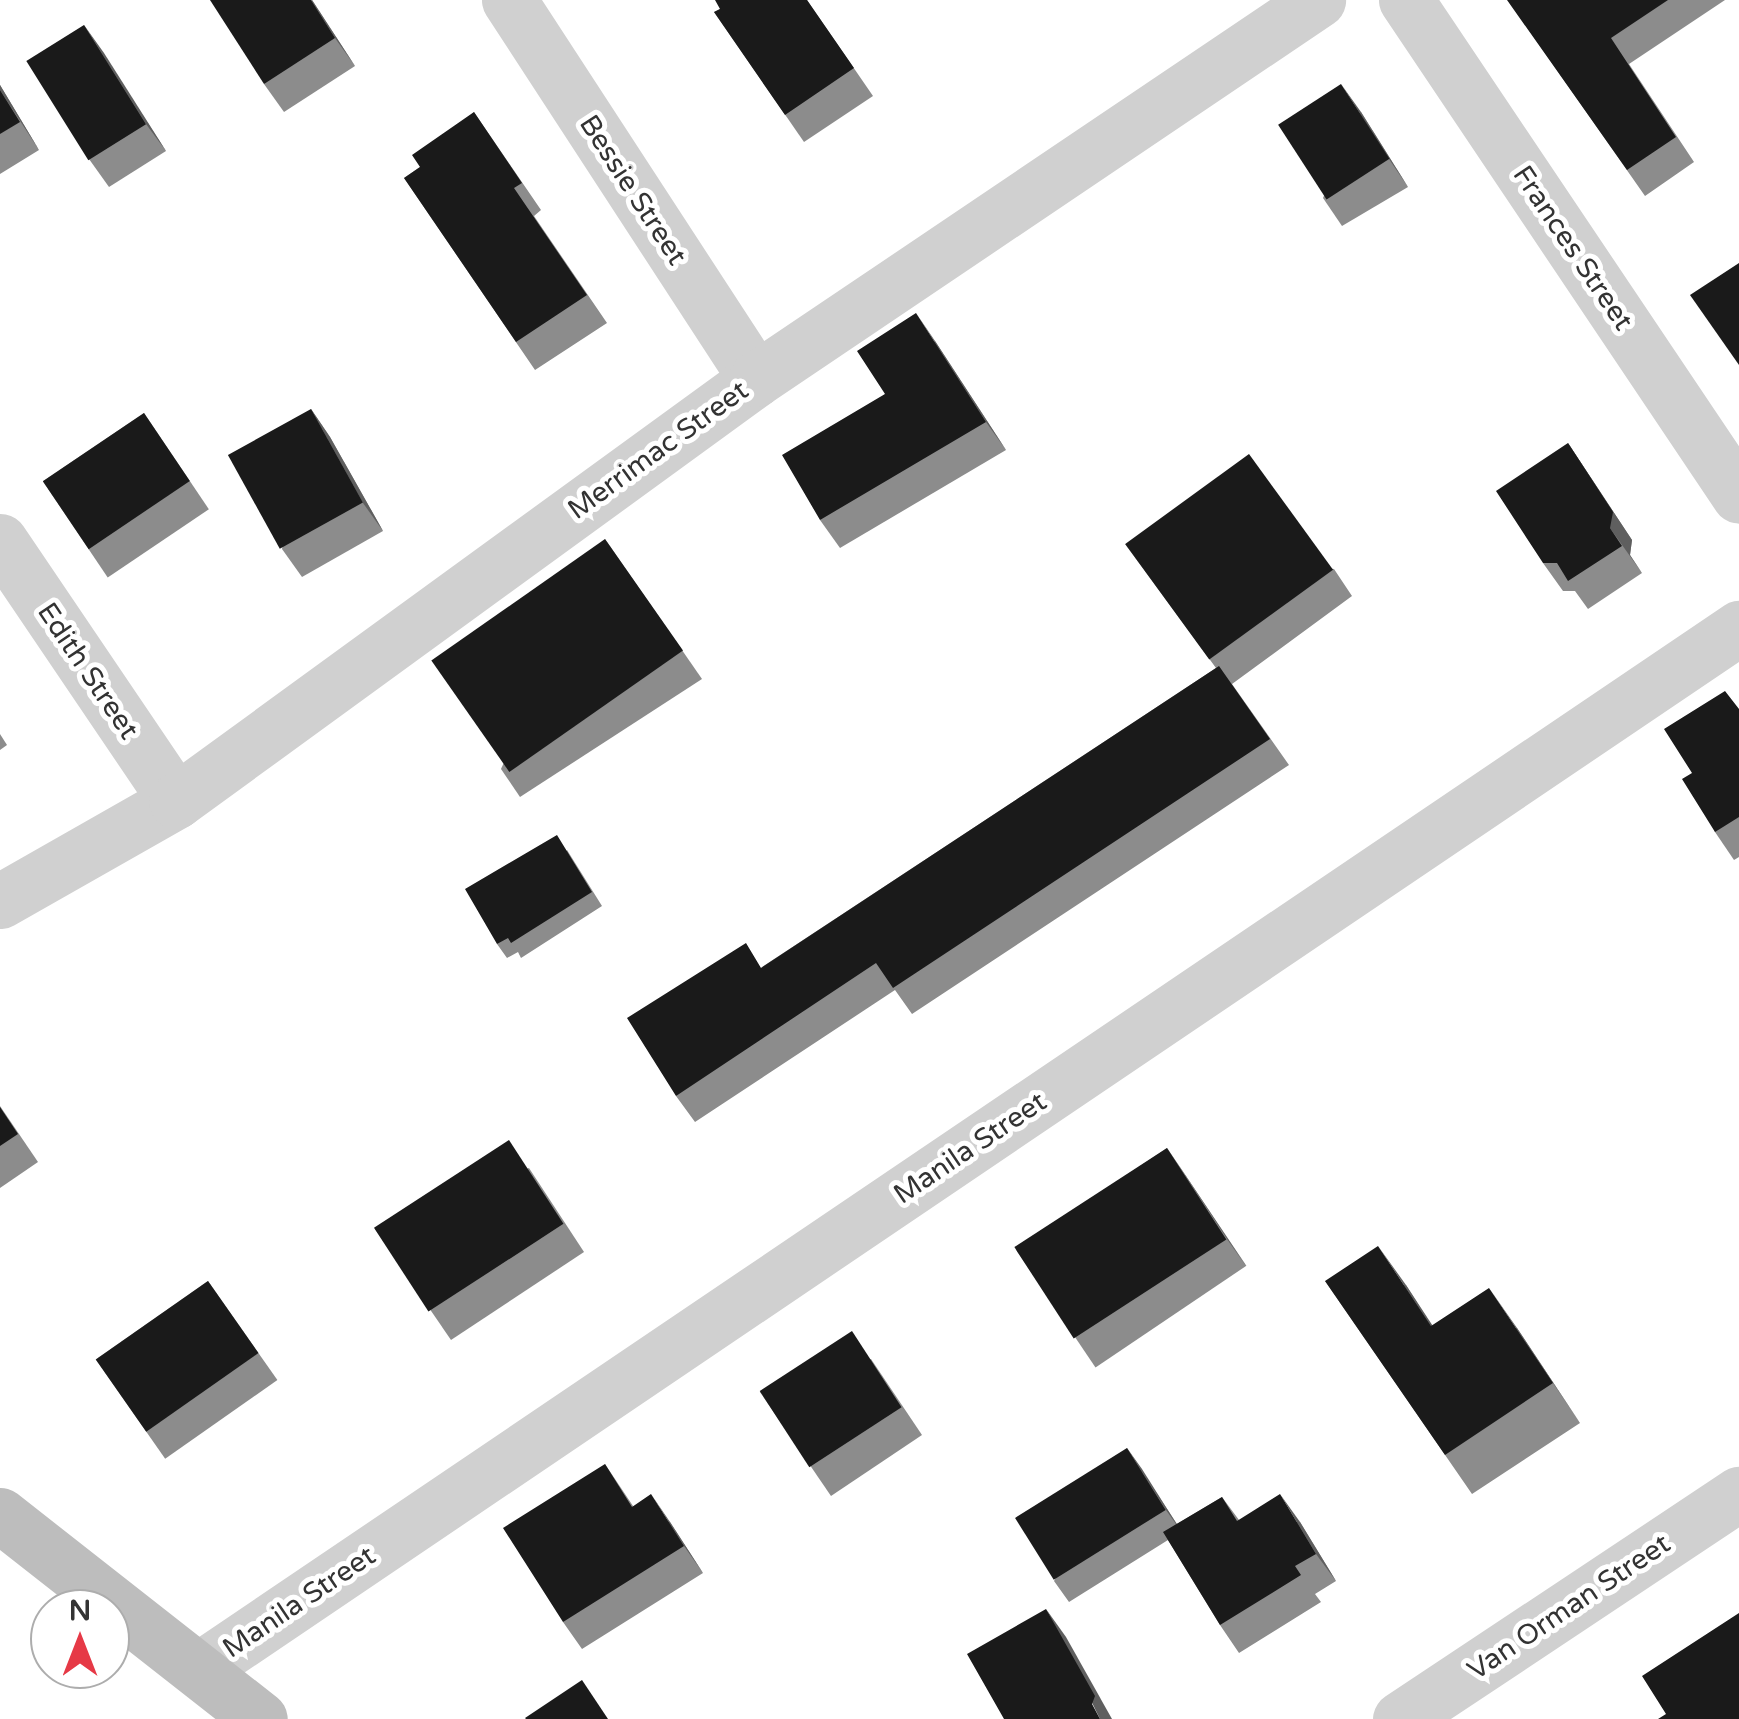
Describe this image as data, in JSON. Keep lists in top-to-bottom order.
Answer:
{
  "streets": {
    "street": [
      "Bessie Street",
      "Frances Street",
      "Merrimac Street",
      "Edith Street",
      "Manila Street",
      "Van Orman Street"
    ]
  },
  "crossings": [
    ["Bessie Street", "Merrimac Street"],
    ["Merrimac Street", "Edith Street"]
  ],
  "north": "top"
}
